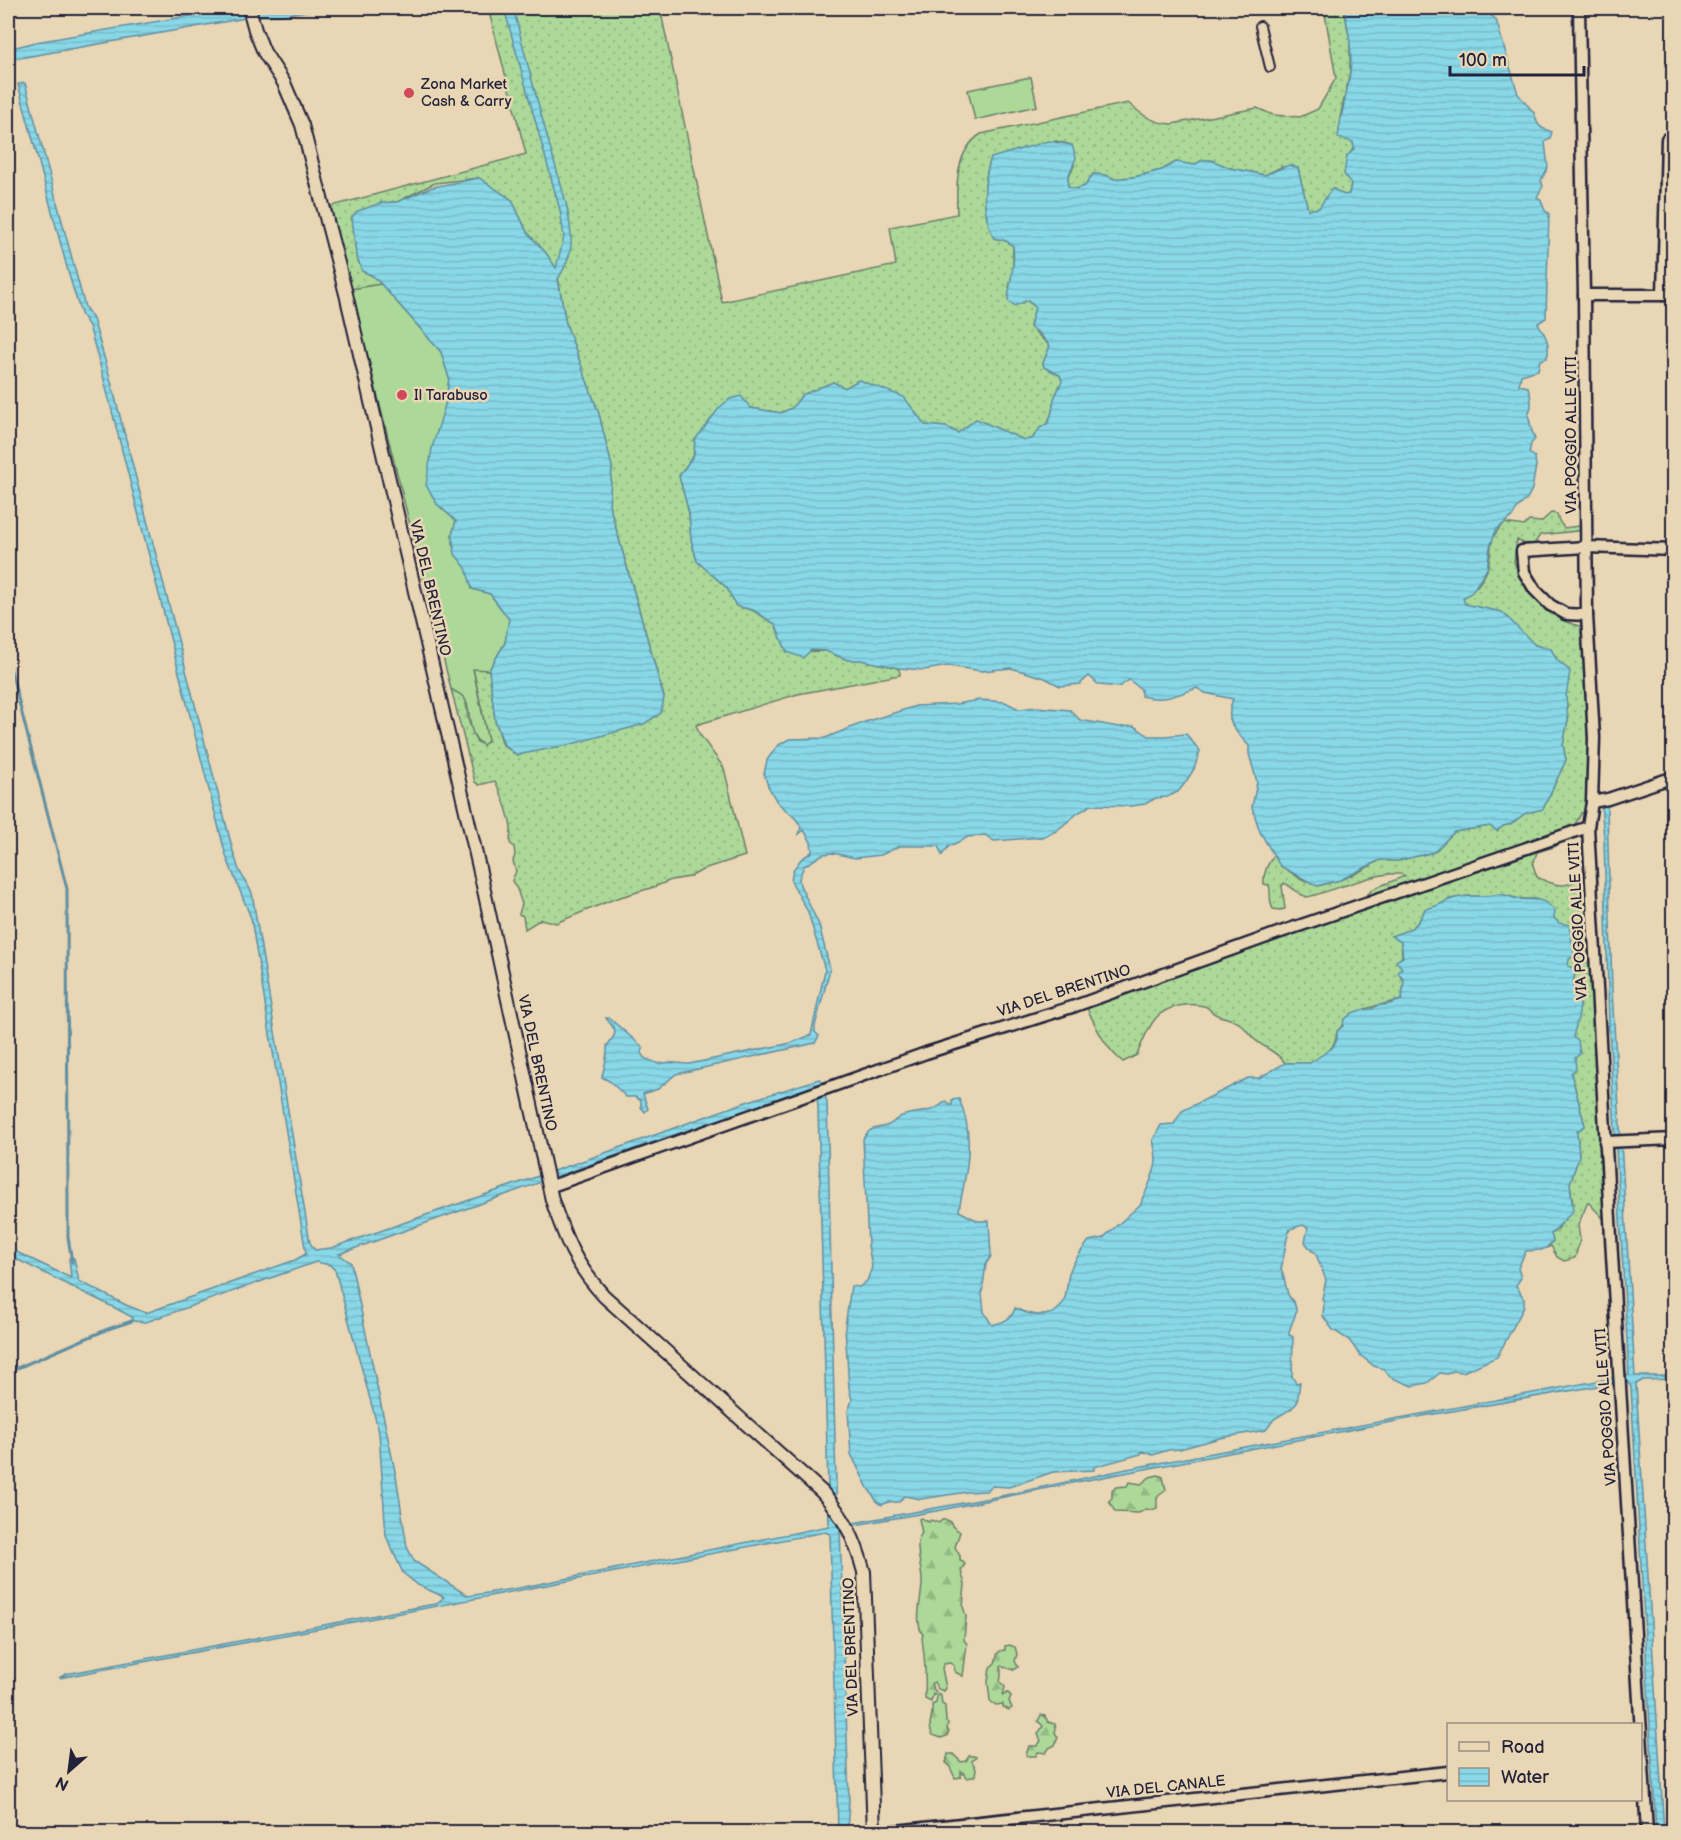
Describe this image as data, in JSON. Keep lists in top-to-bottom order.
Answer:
{
  "streets": {
    "street": ["VIA POGGIO ALLE VITI", "VIA DEL BRENTINO", "VIA DEL CANALE"]
  },
  "crossings": [
    ["VIA POGGIO ALLE VITI", "VIA DEL BRENTINO"]
  ],
  "places": ["Zona Market Cash & Carry", "Il Tarabuso"],
  "legend": ["Road", "Water"],
  "scale_bar": "100 m",
  "north": "bottom left"
}
